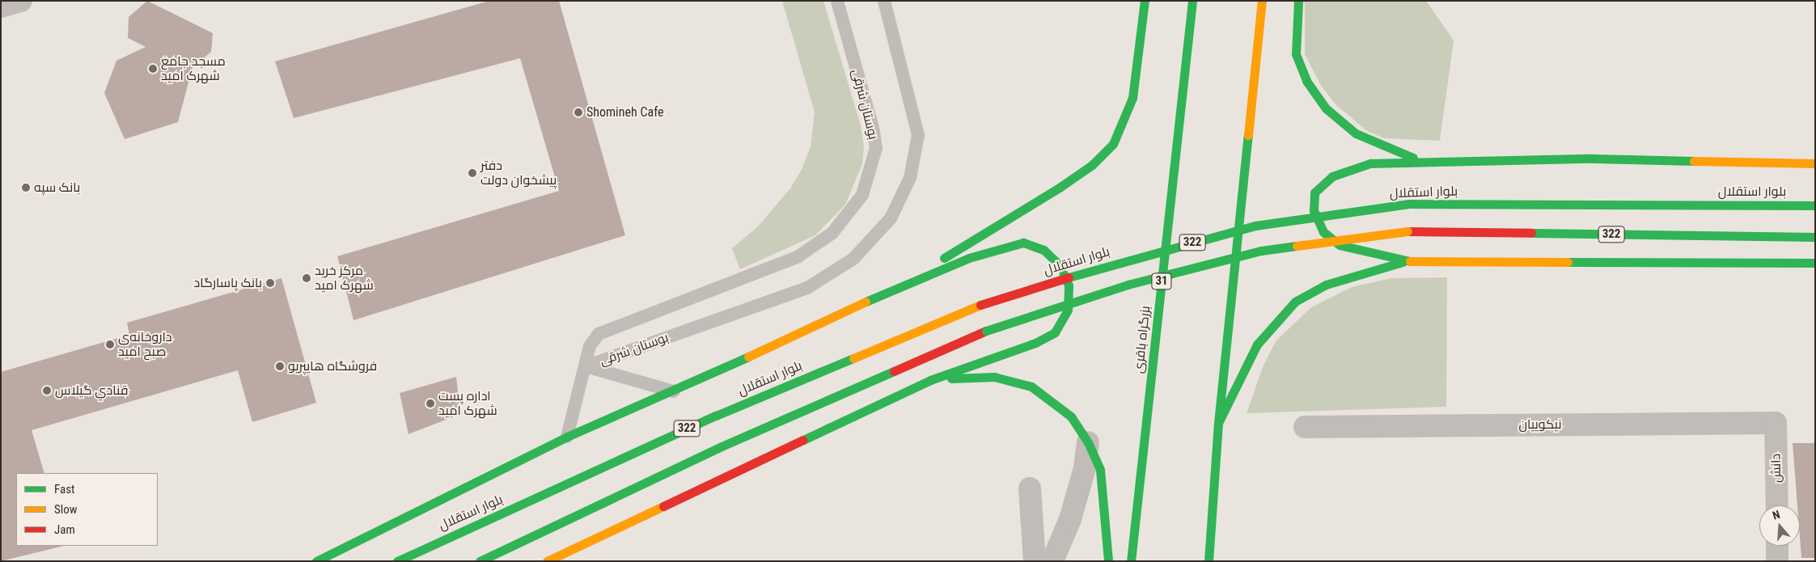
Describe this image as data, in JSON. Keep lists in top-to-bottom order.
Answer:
{
  "streets": {
    "main road": [
      "بلوار استقلال",
      "322",
      "31",
      "بزرگراه باقری"
    ],
    "street": ["نیکوییان", "دانش"],
    "lane": ["بوستان شرقی"]
  },
  "crossings": [
    ["نیکوییان", "دانش"]
  ],
  "places": [
    "مسجد جامع شهرک امید",
    "Shomineh Cafe",
    "دفتر پیشخوان دولت",
    "بانک سپه",
    "مرکز خرید شهرک امید",
    "بانک پاسارگاد",
    "داروخانه‌ی صبح امید",
    "فروشگاه هایپریو",
    "قنادي گيلاس",
    "اداره پست شهرک امید"
  ],
  "legend": ["Fast", "Slow", "Jam"],
  "north": "top"
}
